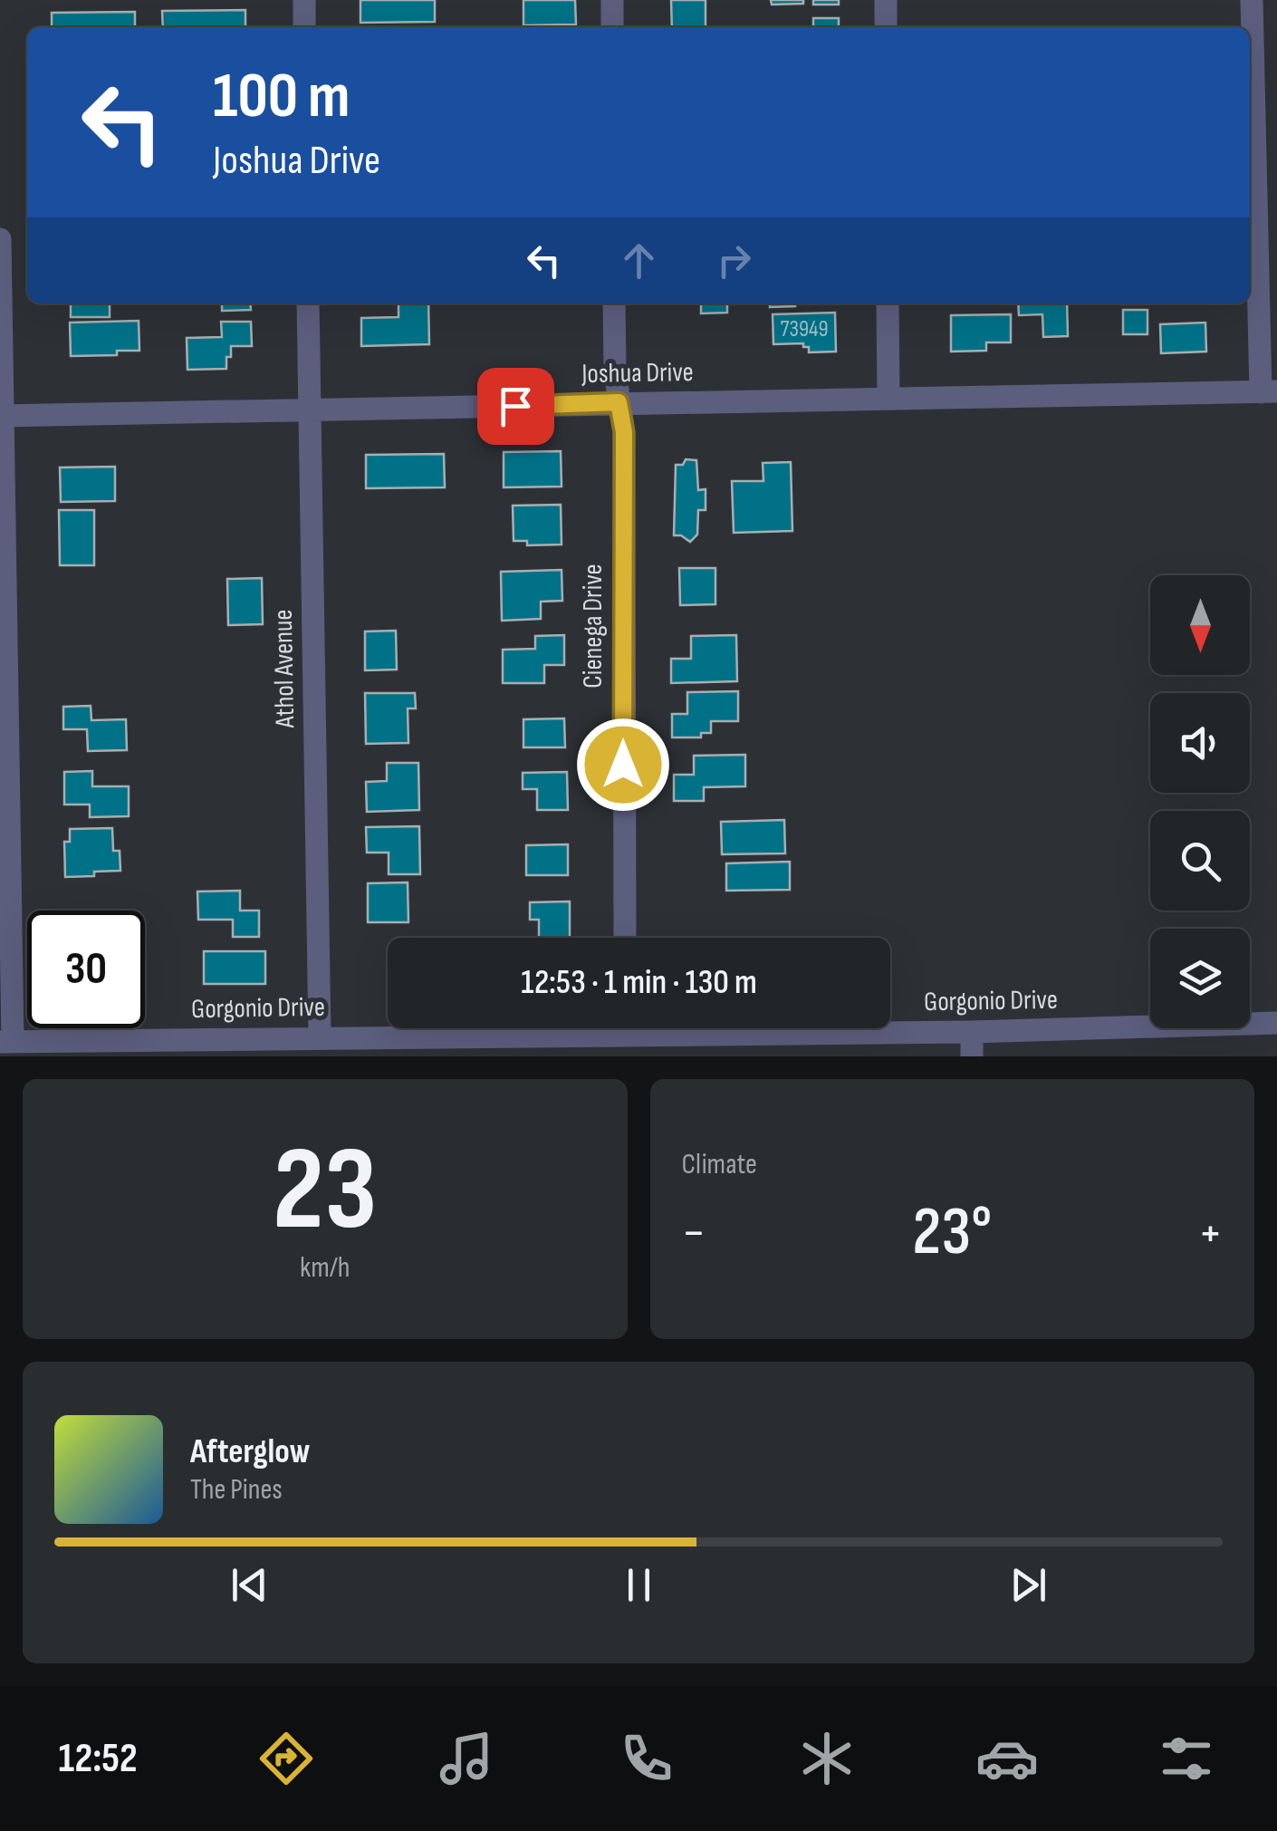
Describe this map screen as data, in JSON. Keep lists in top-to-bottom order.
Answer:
{
  "streets": {
    "street": [
      "Joshua Drive",
      "Cienega Drive",
      "Athol Avenue",
      "Gorgonio Drive"
    ]
  },
  "crossings": [
    ["Joshua Drive", "Cienega Drive"],
    ["Joshua Drive", "Athol Avenue"],
    ["Athol Avenue", "Gorgonio Drive"]
  ],
  "house_numbers": ["73949"],
  "north": "bottom",
  "page": {
    "turn": ["100 m", "Joshua Drive"],
    "limit": "30",
    "trip": "12:53 · 1 min · 130 m",
    "tile": [
      ["23", "km/h"],
      "Climate"
    ],
    "heat": ["−", "23°", "+"],
    "song": ["Afterglow", "The Pines"],
    "tabs": "12:52"
  }
}
